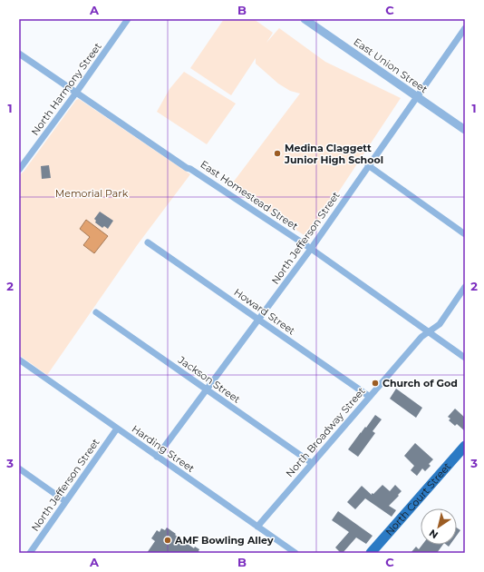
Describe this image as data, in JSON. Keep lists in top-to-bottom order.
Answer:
{
  "streets": {
    "main road": ["North Court Street"],
    "street": [
      "East Union Street",
      "North Harmony Street",
      "East Homestead Street",
      "North Jefferson Street",
      "Howard Street",
      "Jackson Street",
      "North Broadway Street",
      "Harding Street"
    ]
  },
  "crossings": [
    ["East Union Street", "North Jefferson Street"],
    ["North Harmony Street", "East Homestead Street"],
    ["East Homestead Street", "North Jefferson Street"],
    ["East Homestead Street", "North Broadway Street"],
    ["North Jefferson Street", "Howard Street"],
    ["North Jefferson Street", "Jackson Street"],
    ["North Jefferson Street", "Harding Street"],
    ["Howard Street", "North Broadway Street"],
    ["Jackson Street", "North Broadway Street"],
    ["North Broadway Street", "Harding Street"]
  ],
  "parks": ["Memorial Park"],
  "places": ["Medina Claggett Junior High School", "Church of God", "AMF Bowling Alley"],
  "north": "bottom left",
  "grid": {
    "columns": ["A", "B", "C"],
    "rows": ["1", "2", "3"]
  }
}
